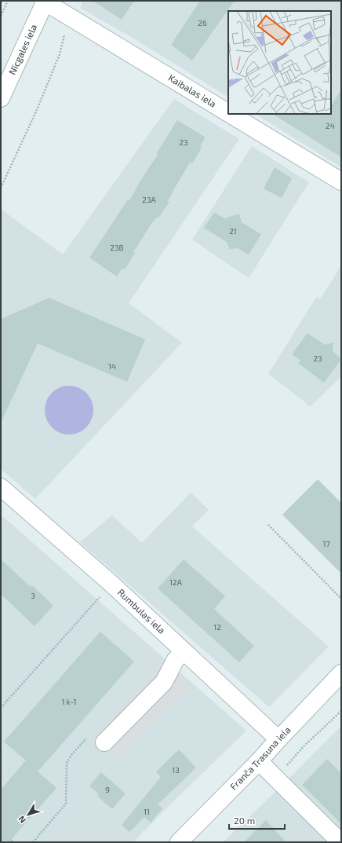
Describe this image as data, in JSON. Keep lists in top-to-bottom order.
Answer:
{
  "streets": {
    "street": [
      "Nīcgales iela",
      "Kaibalas iela",
      "Rumbulas iela",
      "Franča Trasuna iela"
    ]
  },
  "crossings": [
    ["Nīcgales iela", "Kaibalas iela"],
    ["Rumbulas iela", "Franča Trasuna iela"]
  ],
  "house_numbers": [
    "26",
    "24",
    "23",
    "23A",
    "21",
    "23B",
    "23",
    "14",
    "17",
    "12A",
    "3",
    "12",
    "1 k-1",
    "13",
    "9",
    "11"
  ],
  "scale_bar": "20 m",
  "north": "bottom left"
}
